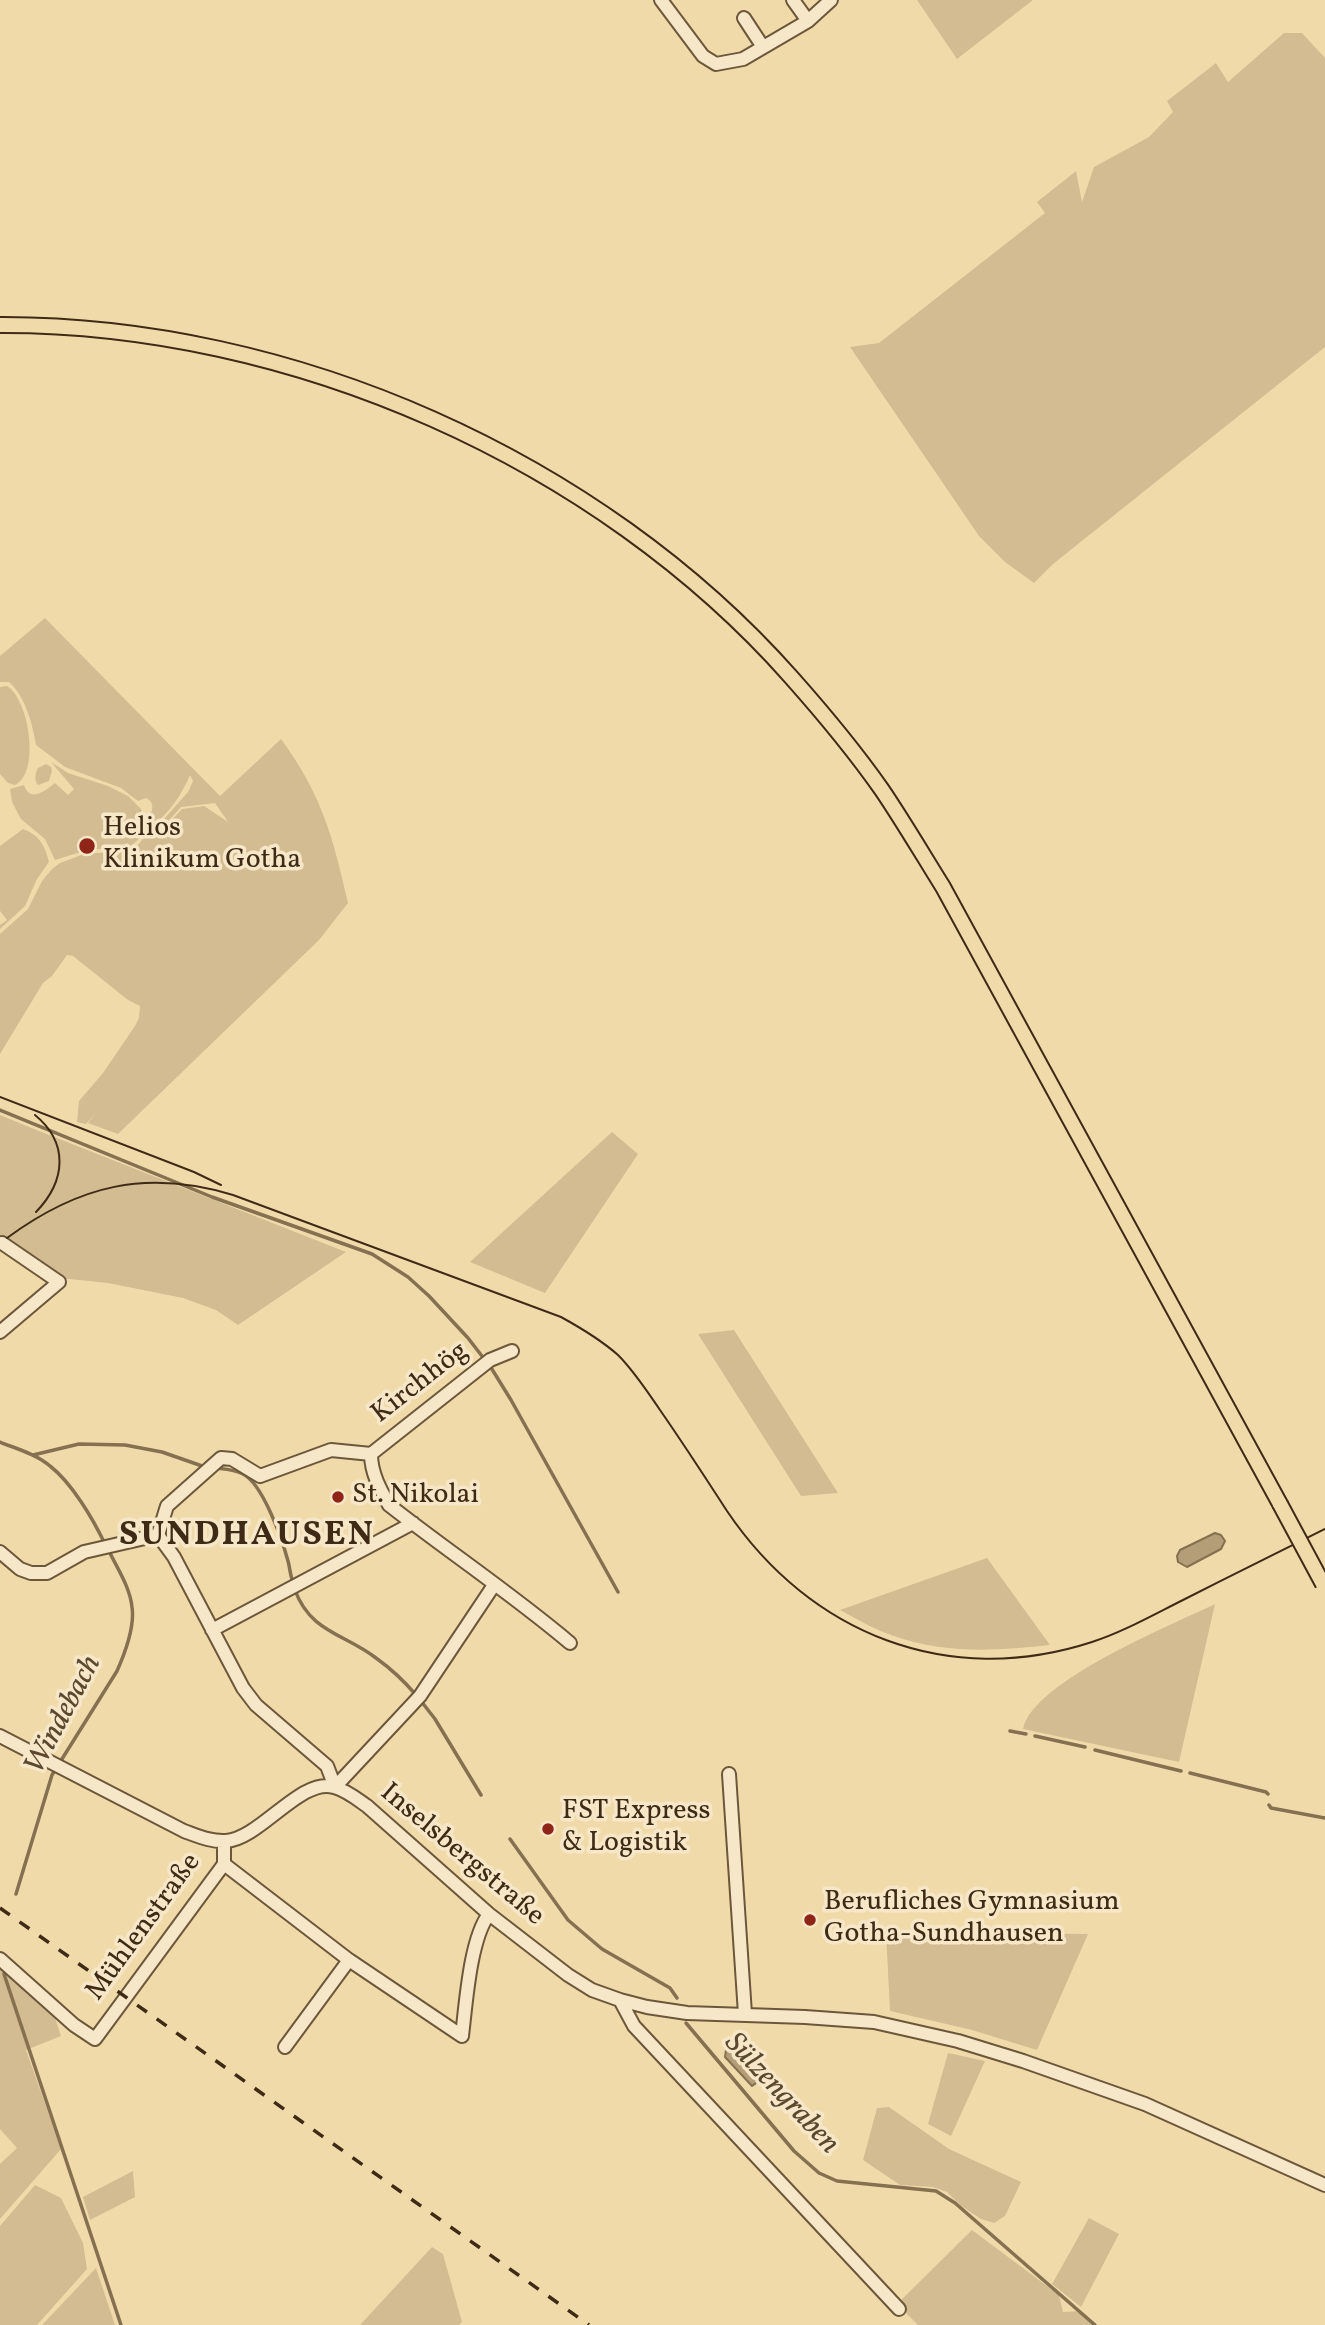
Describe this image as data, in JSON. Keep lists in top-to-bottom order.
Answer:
{
  "streets": {
    "street": ["Kirchhög", "Inselsbergstraße", "Mühlenstraße"]
  },
  "crossings": [
    ["Inselsbergstraße", "Mühlenstraße"]
  ],
  "districts": ["SUNDHAUSEN"],
  "water": ["Windebach", "Sülzengraben"],
  "places": [
    "Helios Klinikum Gotha",
    "St. Nikolai",
    "FST Express & Logistik",
    "Berufliches Gymnasium Gotha-Sundhausen"
  ]
}
